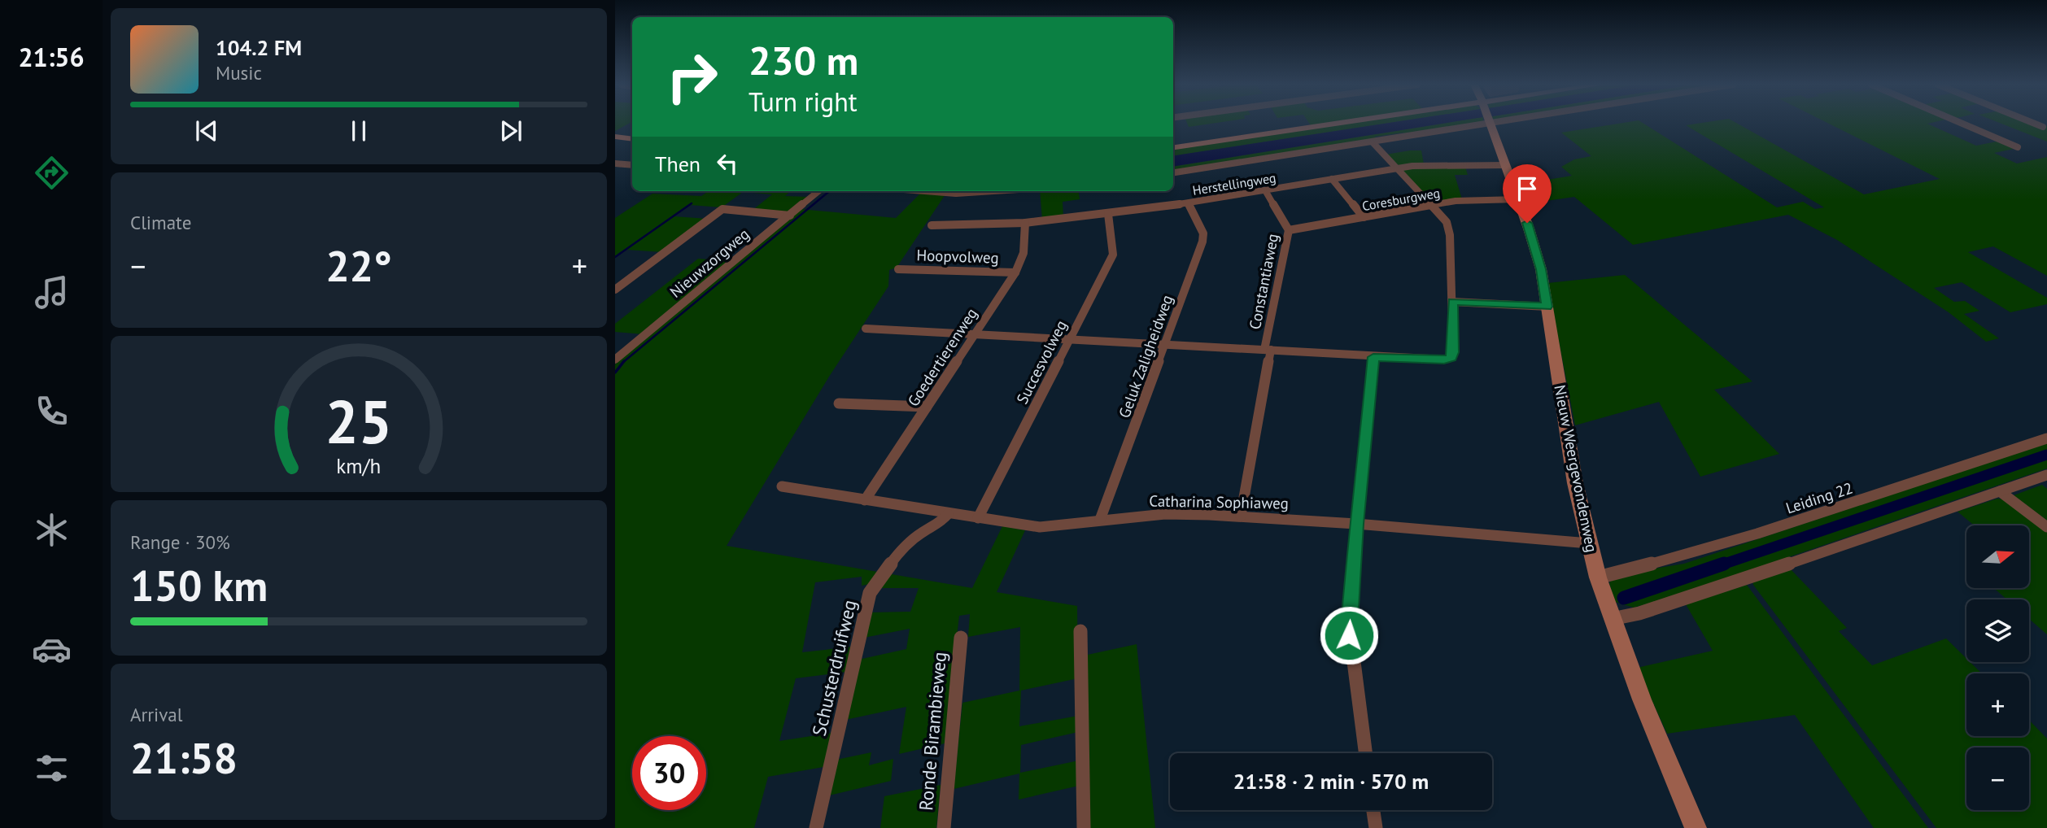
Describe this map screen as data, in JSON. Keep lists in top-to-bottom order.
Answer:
{
  "streets": {
    "street": [
      "Herstellingweg",
      "Coresburgweg",
      "Hoopvolweg",
      "Nieuwzorgweg",
      "Constantiaweg",
      "Geluk Zaligheidweg",
      "Goedertierenweg",
      "Succesvolweg",
      "Nieuw Weergevondenweg",
      "Leiding 22",
      "Catharina Sophiaweg",
      "Schusterdruifweg",
      "Ronde Birambieweg"
    ]
  },
  "crossings": [
    ["Herstellingweg", "Constantiaweg"],
    ["Herstellingweg", "Geluk Zaligheidweg"],
    ["Herstellingweg", "Goedertierenweg"],
    ["Herstellingweg", "Succesvolweg"],
    ["Herstellingweg", "Nieuw Weergevondenweg"],
    ["Coresburgweg", "Constantiaweg"],
    ["Coresburgweg", "Nieuw Weergevondenweg"],
    ["Hoopvolweg", "Goedertierenweg"],
    ["Constantiaweg", "Catharina Sophiaweg"],
    ["Geluk Zaligheidweg", "Catharina Sophiaweg"],
    ["Goedertierenweg", "Catharina Sophiaweg"],
    ["Succesvolweg", "Catharina Sophiaweg"],
    ["Nieuw Weergevondenweg", "Leiding 22"],
    ["Nieuw Weergevondenweg", "Catharina Sophiaweg"],
    ["Catharina Sophiaweg", "Schusterdruifweg"]
  ],
  "north": "right",
  "page": {
    "tabs": "21:56",
    "turn": ["230 m", "Turn right"],
    "song": ["104.2 FM", "Music"],
    "then": "Then",
    "tile": [
      "Climate",
      ["Range · 30%", "150 km"],
      ["Arrival", "21:58"]
    ],
    "heat": ["−", "22°", "+"],
    "map_buttons": ["+", "−"],
    "limit": "30",
    "trip": "21:58 · 2 min · 570 m",
    "gauge": ["25", "km/h"]
  }
}
